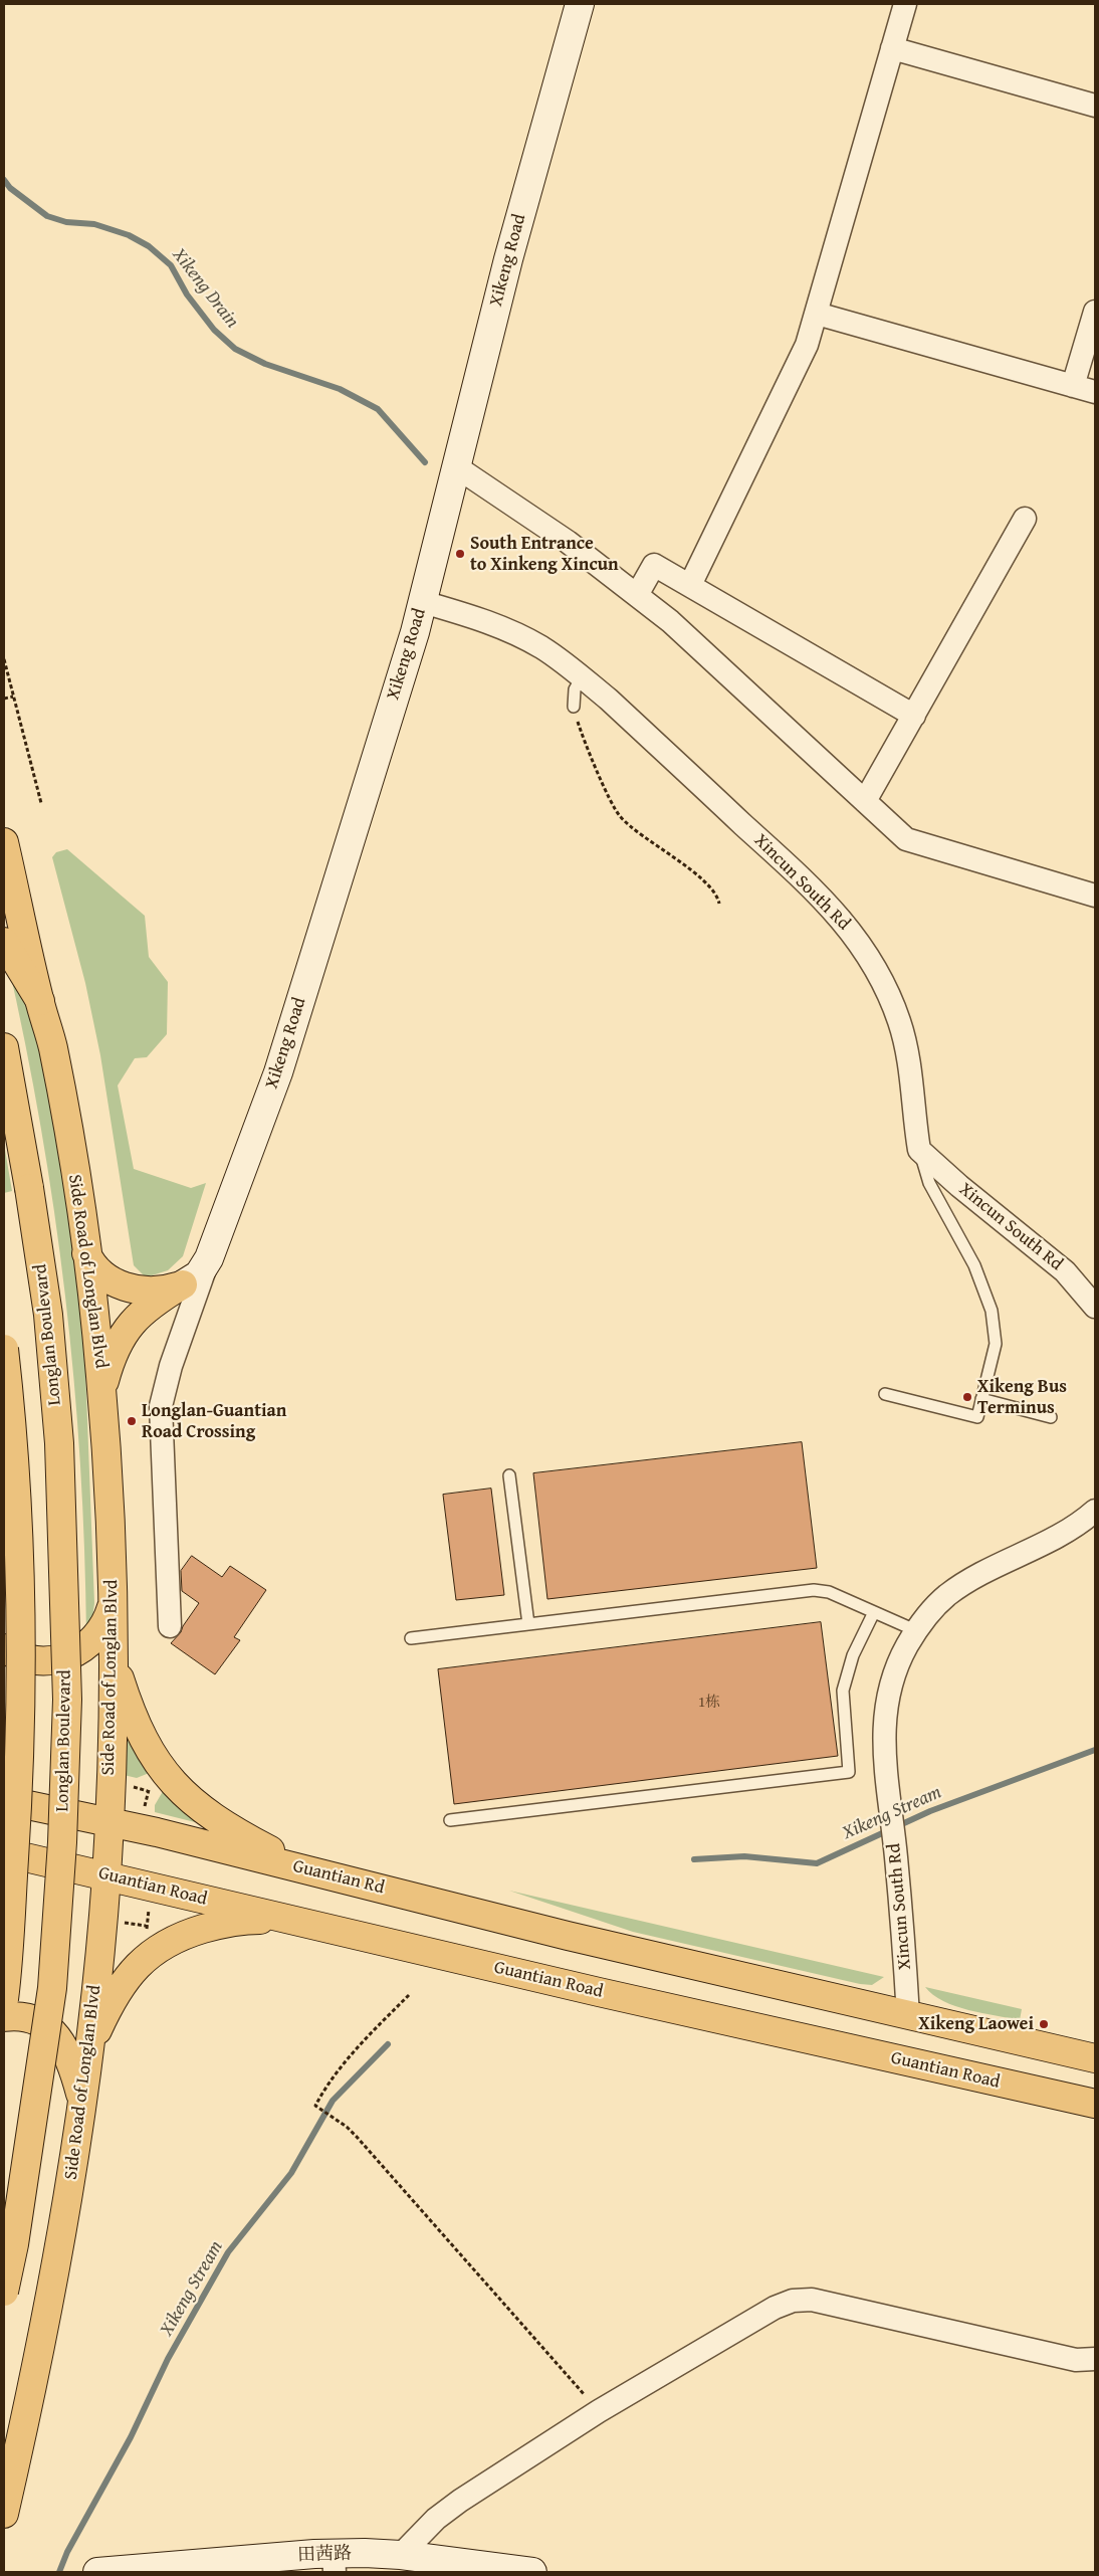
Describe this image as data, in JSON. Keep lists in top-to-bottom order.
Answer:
{
  "streets": {
    "main road": [
      "Side Road of Longlan Blvd",
      "Longlan Boulevard",
      "Guantian Rd",
      "Guantian Road"
    ],
    "street": ["Xikeng Road", "Xincun South Rd", "田茜路"]
  },
  "crossings": [
    ["Xikeng Road", "Xincun South Rd"],
    ["Side Road of Longlan Blvd", "Guantian Rd"],
    ["Side Road of Longlan Blvd", "Guantian Road"]
  ],
  "water": ["Xikeng Drain", "Xikeng Stream"],
  "places": [
    "South Entrance to Xinkeng Xincun",
    "Xikeng Bus Terminus",
    "Longlan-Guantian Road Crossing",
    "Xikeng Laowei"
  ],
  "house_numbers": ["1栋"]
}
